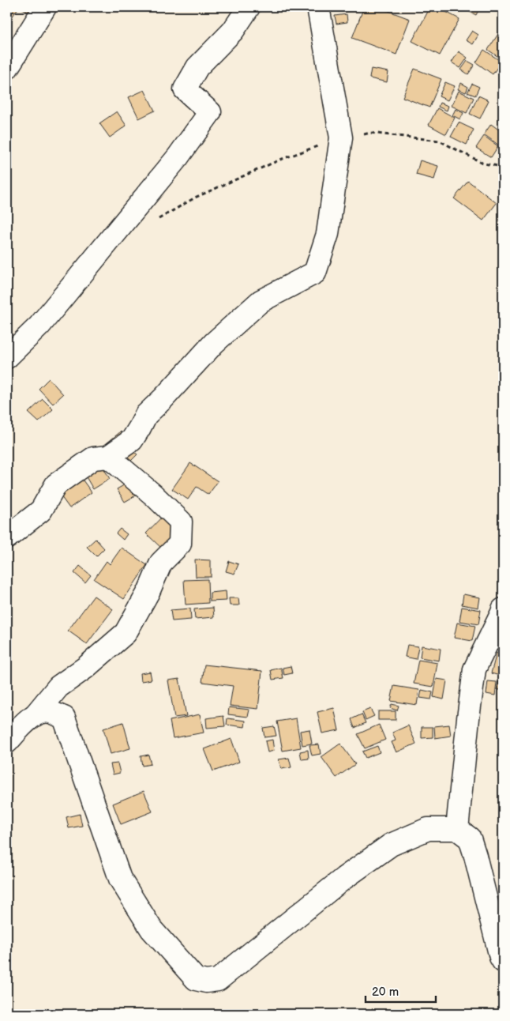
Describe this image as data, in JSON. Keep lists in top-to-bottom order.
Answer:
{
  "scale_bar": "20 m"
}
